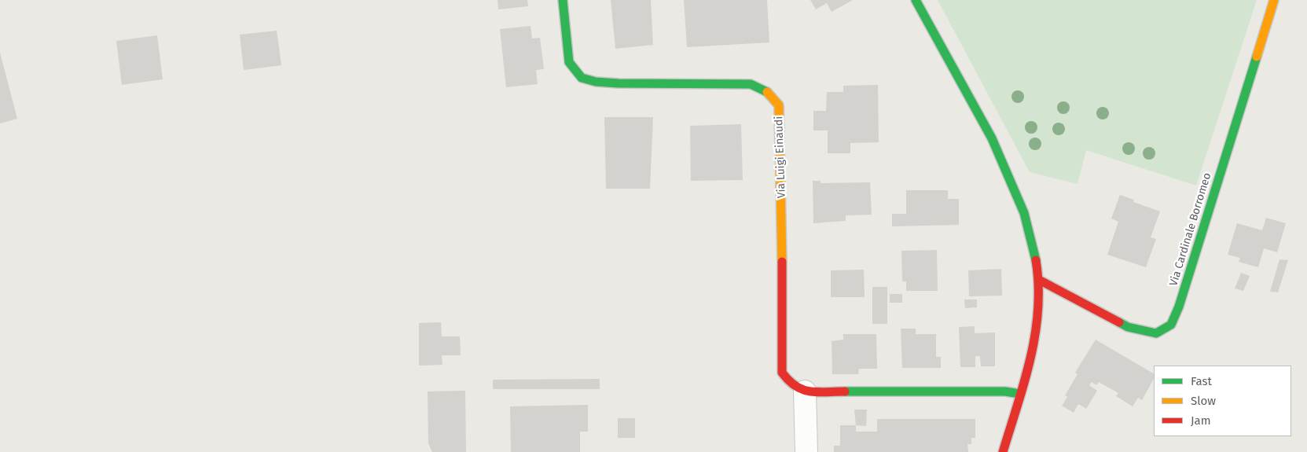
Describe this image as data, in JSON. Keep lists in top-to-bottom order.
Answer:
{
  "streets": {
    "street": ["Via Luigi Einaudi", "Via Cardinale Borromeo"]
  },
  "legend": ["Fast", "Slow", "Jam"]
}
